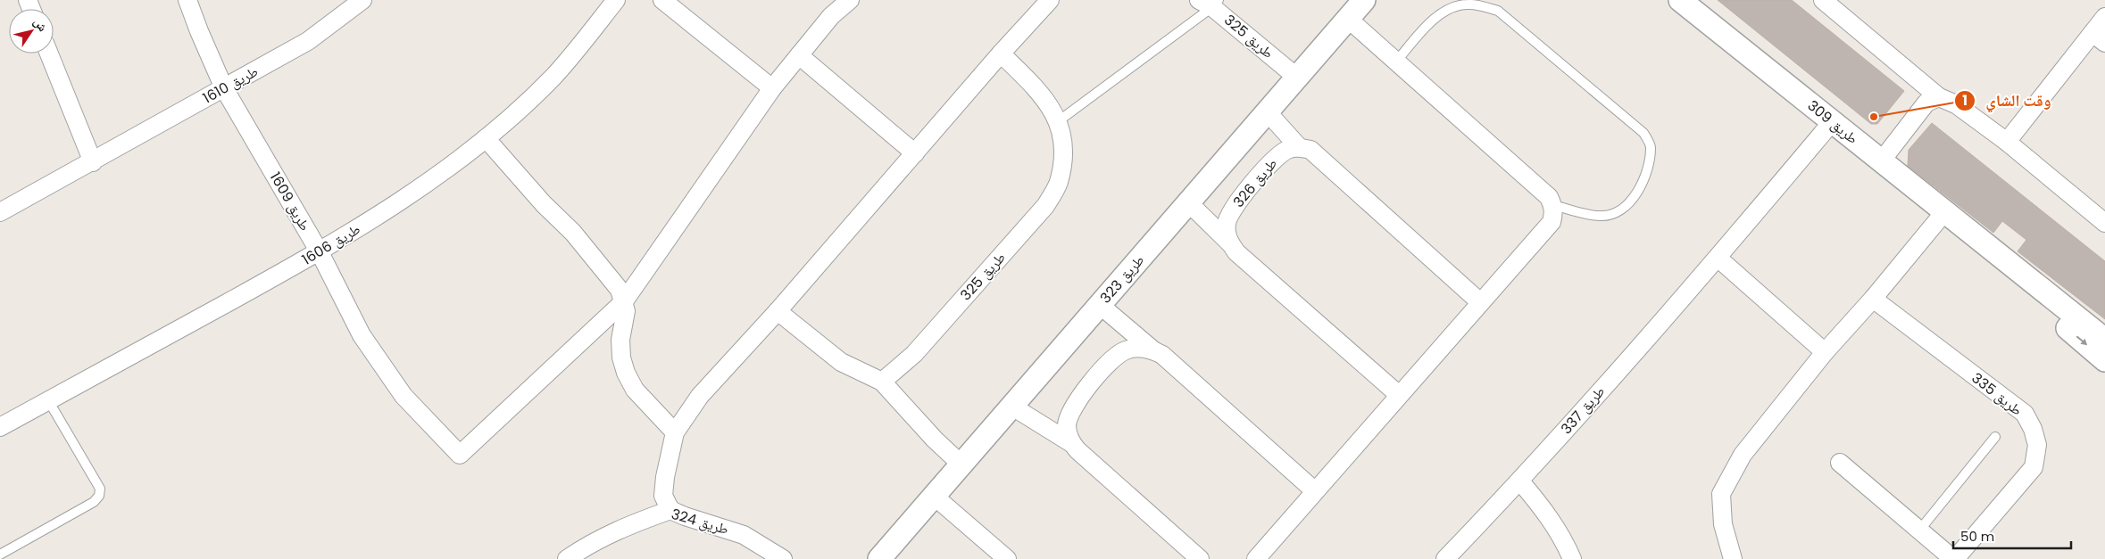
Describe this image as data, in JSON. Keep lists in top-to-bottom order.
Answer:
{
  "streets": {
    "street": [
      "طريق 325",
      "طريق 1610",
      "طريق 309",
      "طريق 326",
      "طريق 1609",
      "طريق 1606",
      "طريق 323",
      "طريق 335",
      "طريق 337",
      "طريق 324"
    ]
  },
  "crossings": [
    ["طريق 325", "طريق 323"],
    ["طريق 1610", "طريق 1609"],
    ["طريق 309", "طريق 337"],
    ["طريق 1609", "طريق 1606"]
  ],
  "places": ["وقت الشاي"],
  "scale_bar": "50 m",
  "north": "top right"
}
